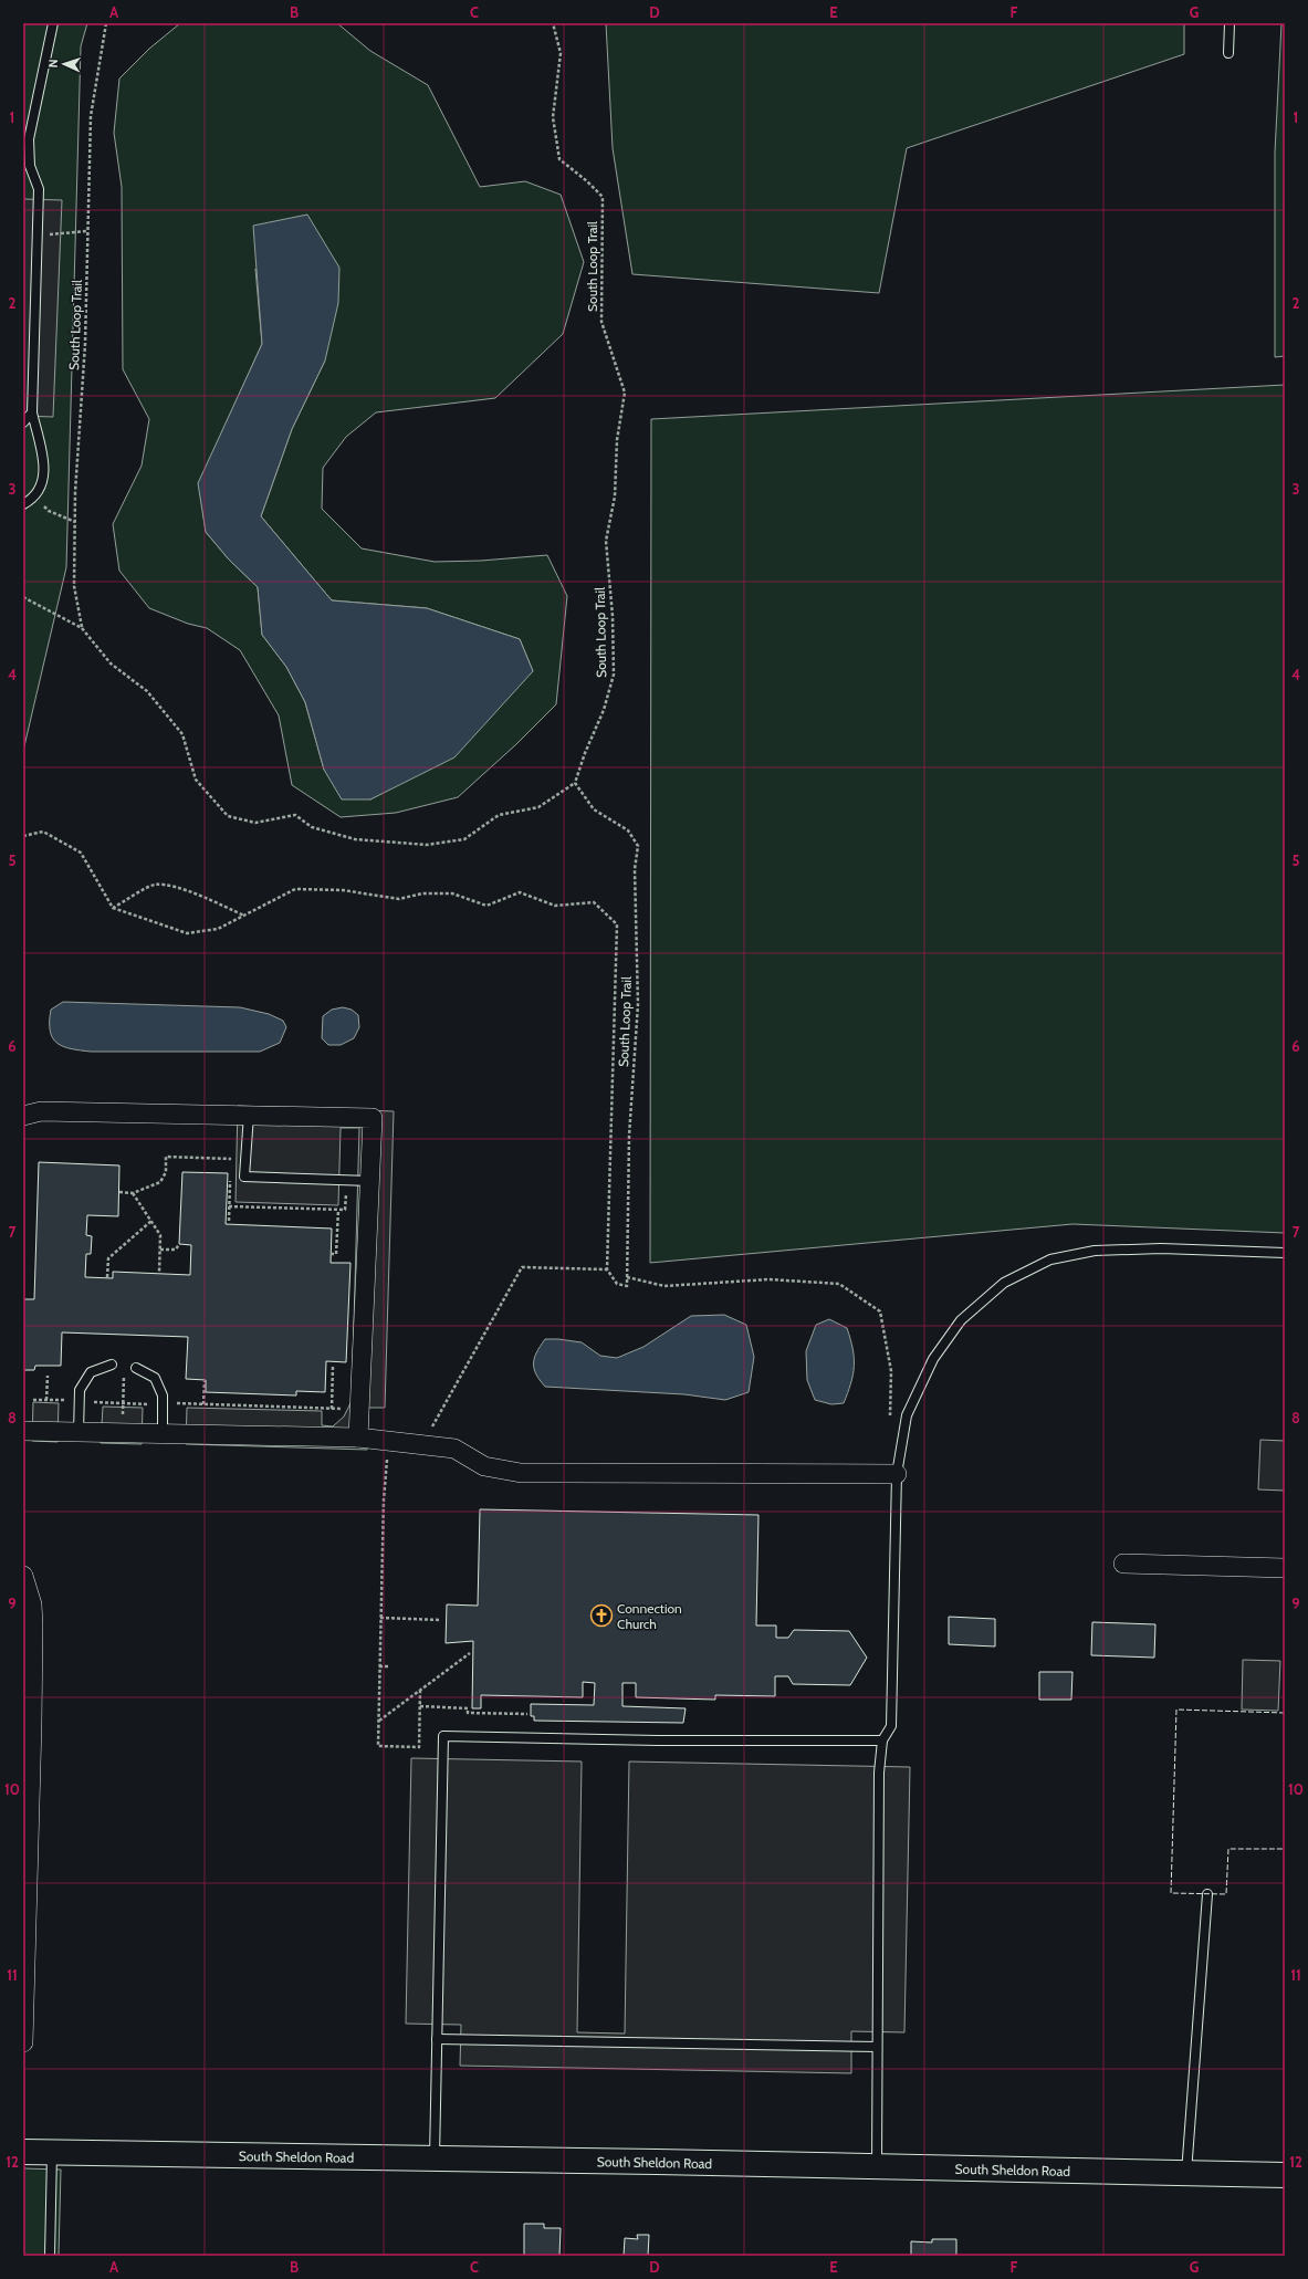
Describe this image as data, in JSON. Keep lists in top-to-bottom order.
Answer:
{
  "streets": {
    "street": ["South Sheldon Road"],
    "path": ["South Loop Trail"]
  },
  "places": {
    "church": ["Connection Church"]
  },
  "north": "left",
  "grid": {
    "columns": [
      "A",
      "B",
      "C",
      "D",
      "E",
      "F",
      "G"
    ],
    "rows": [
      "1",
      "2",
      "3",
      "4",
      "5",
      "6",
      "7",
      "8",
      "9",
      "10",
      "11",
      "12"
    ]
  }
}
